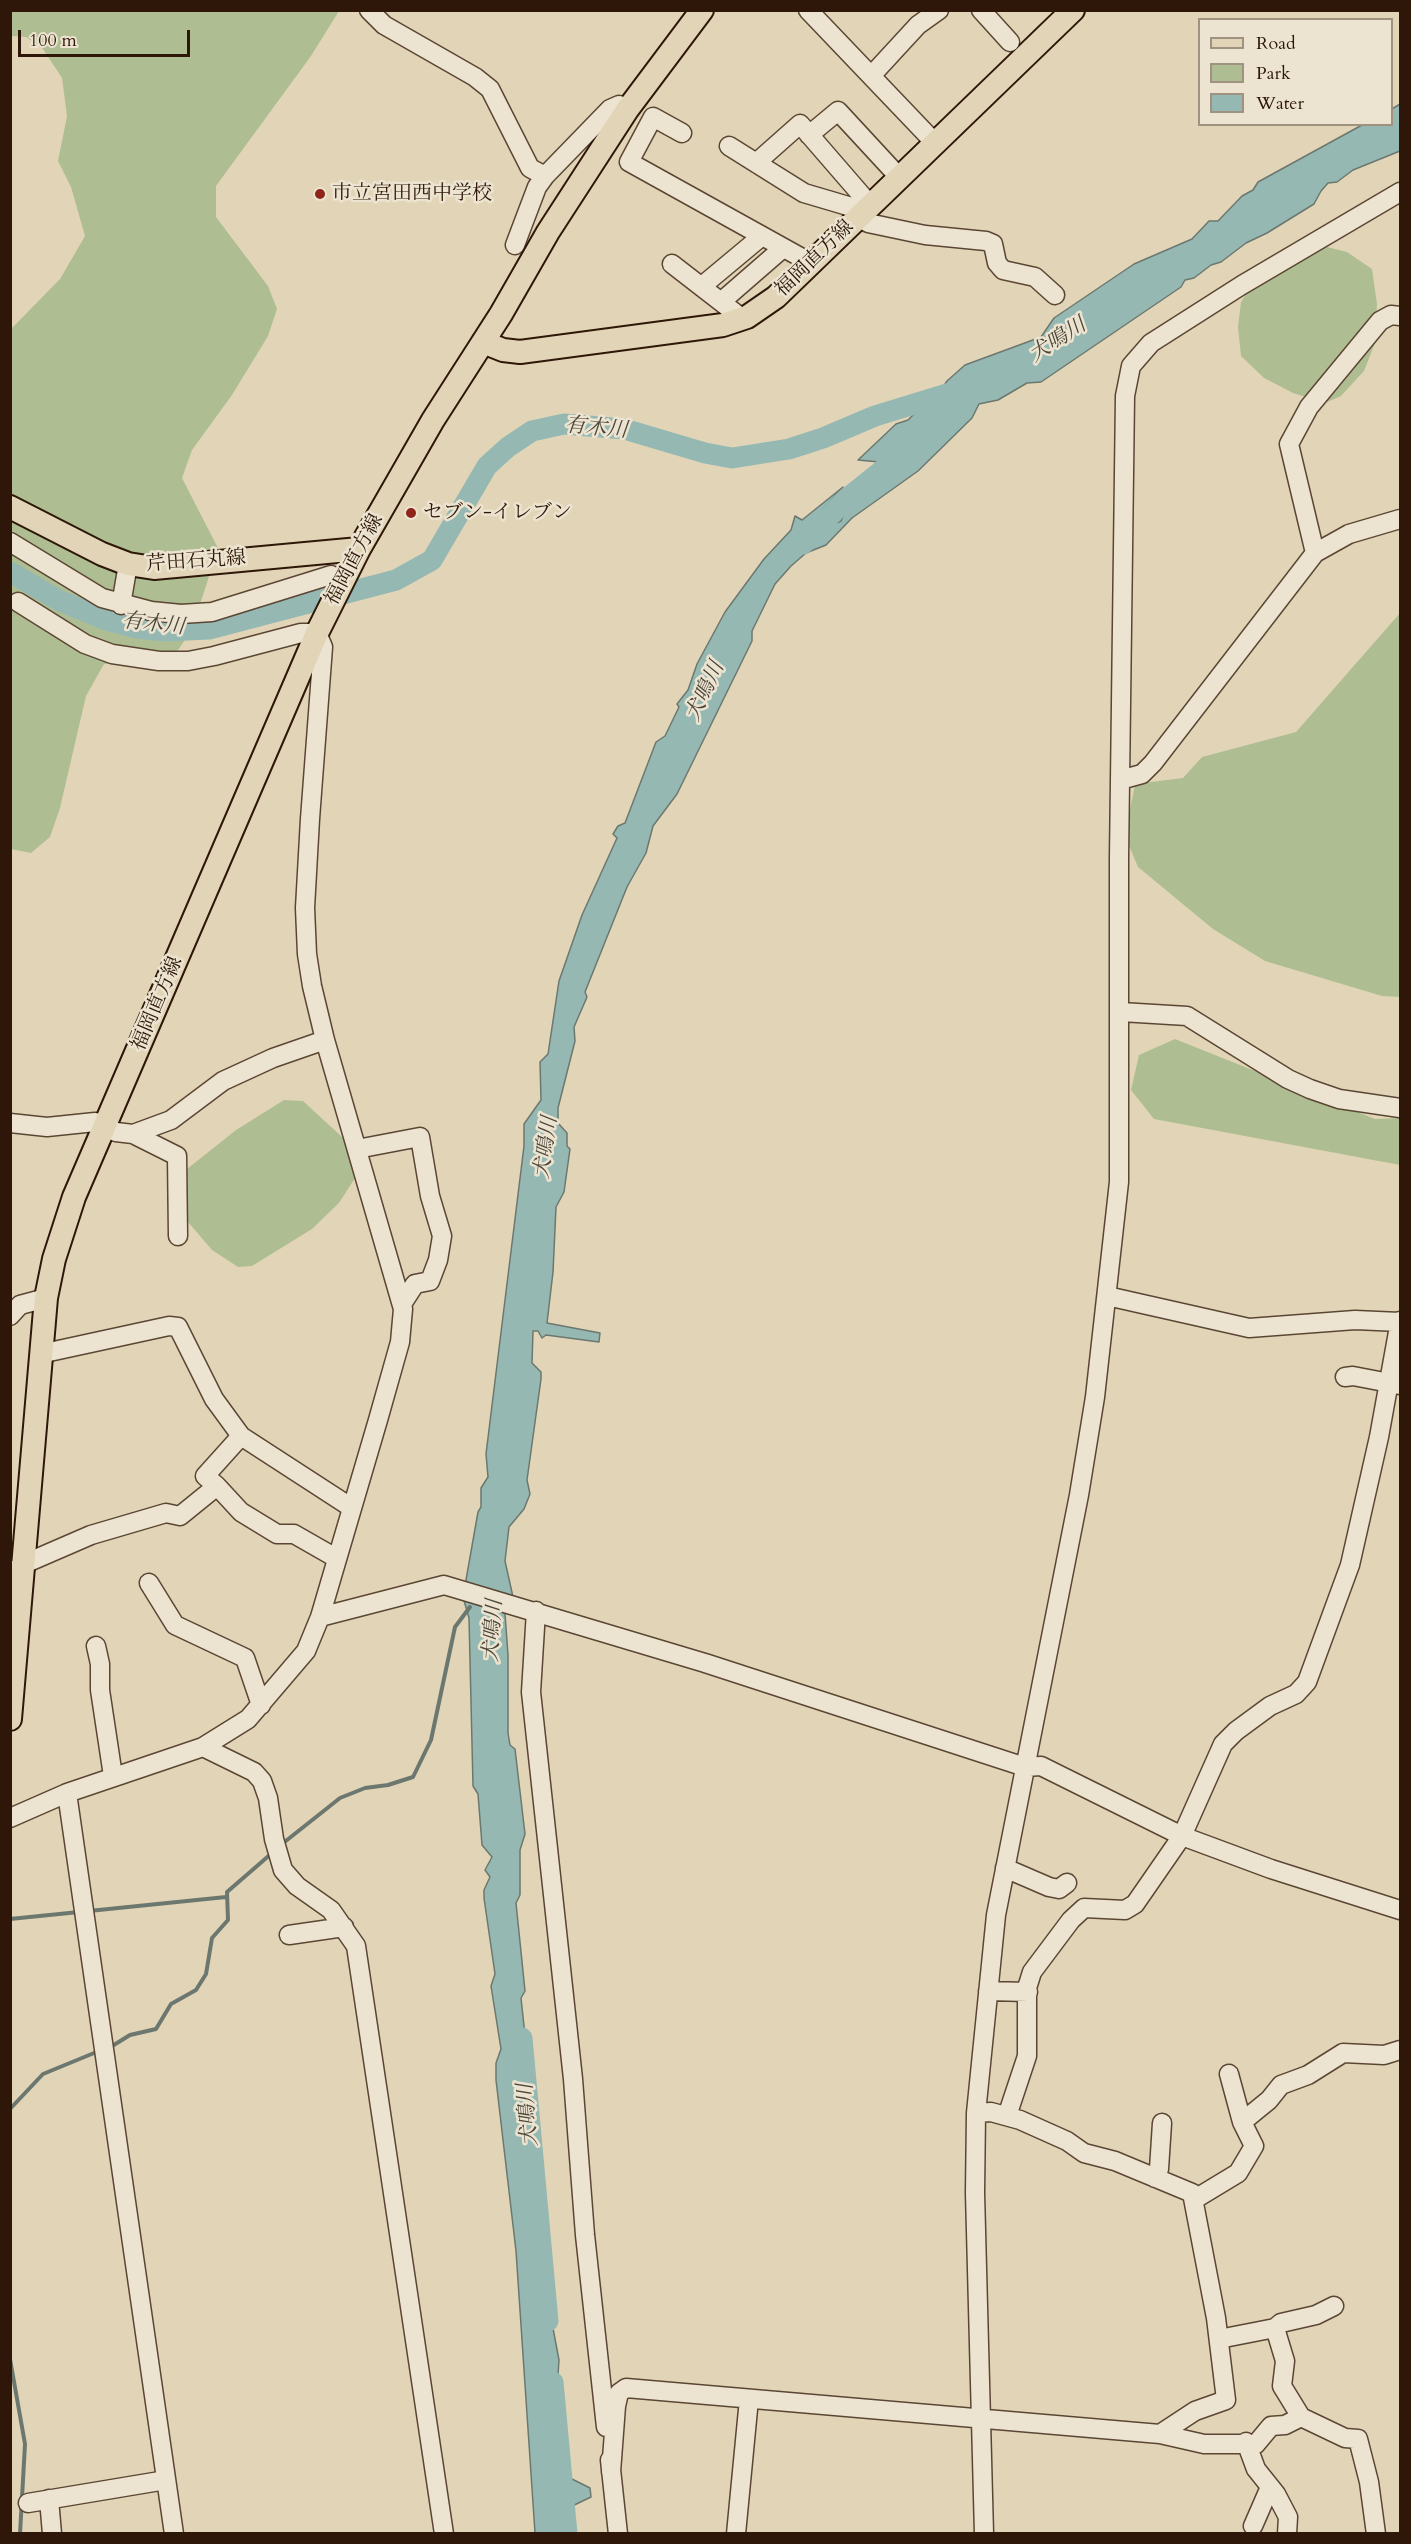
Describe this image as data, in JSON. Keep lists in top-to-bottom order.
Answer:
{
  "streets": {
    "main road": ["福岡直方線", "芹田石丸線"]
  },
  "crossings": [
    ["福岡直方線", "芹田石丸線"]
  ],
  "water": ["犬鳴川", "有木川"],
  "places": ["市立宮田西中学校", "セブン-イレブン"],
  "legend": ["Road", "Park", "Water"],
  "scale_bar": "100 m"
}
